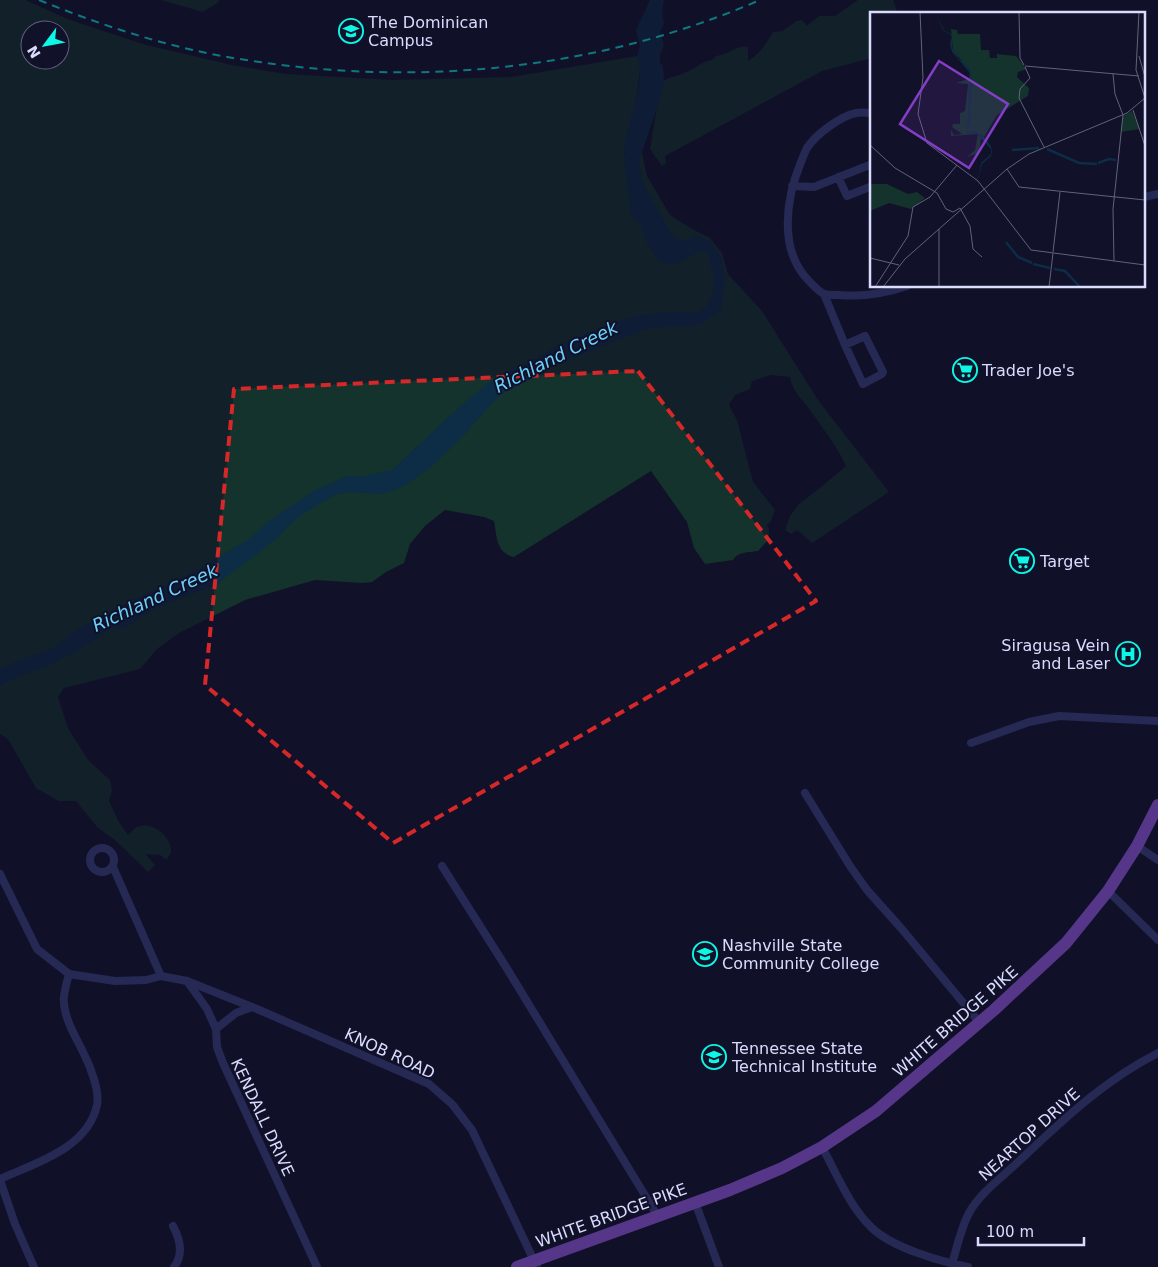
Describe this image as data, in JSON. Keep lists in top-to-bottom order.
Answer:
{
  "streets": {
    "main road": ["WHITE BRIDGE PIKE"],
    "street": ["KNOB ROAD", "KENDALL DRIVE", "NEARTOP DRIVE"]
  },
  "crossings": [
    ["WHITE BRIDGE PIKE", "KNOB ROAD"],
    ["KNOB ROAD", "KENDALL DRIVE"]
  ],
  "water": ["Richland Creek"],
  "places": {
    "school or university": ["The Dominican Campus", "Nashville State Community College", "Tennessee State Technical Institute"],
    "supermarket": ["Trader Joe's", "Target"],
    "hospital": ["Siragusa Vein and Laser"]
  },
  "scale_bar": "100 m",
  "north": "bottom left"
}
